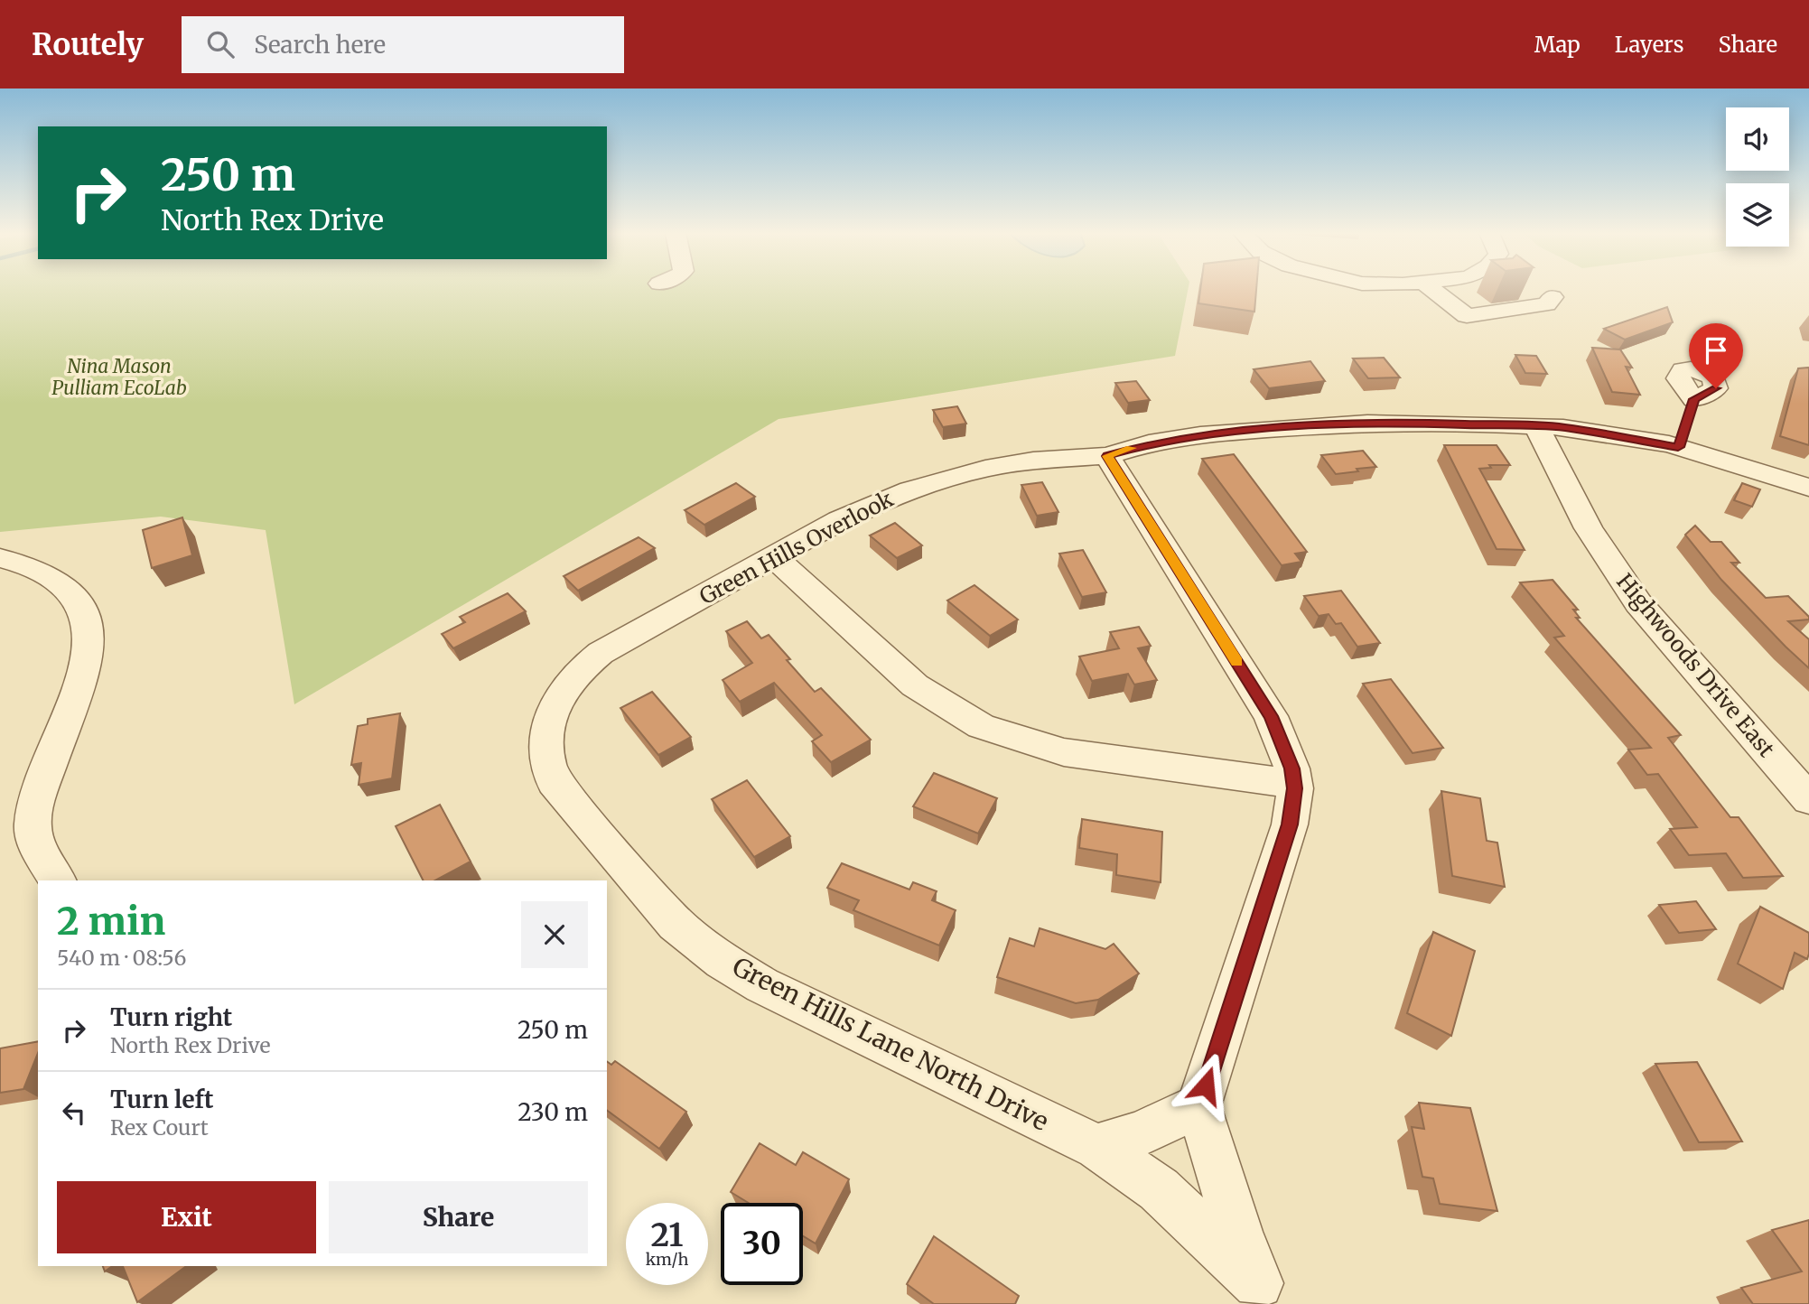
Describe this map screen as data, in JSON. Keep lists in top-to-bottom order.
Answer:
{
  "streets": {
    "street": ["Green Hills Overlook", "Highwoods Drive East", "Green Hills Lane North Drive"]
  },
  "crossings": [
    ["Green Hills Overlook", "Highwoods Drive East"],
    ["Green Hills Overlook", "Green Hills Lane North Drive"]
  ],
  "parks": ["Nina Mason Pulliam EcoLab"],
  "page": {
    "header": "Routely",
    "search": "Search here",
    "nav": ["Map", "Layers", "Share"],
    "turn": ["250 m", "North Rex Drive"],
    "heading": ["2 min", "540 m · 08:56"],
    "list": [
      {
        "name": "Turn right",
        "note": "North Rex Drive",
        "value": "250 m"
      },
      {
        "name": "Turn left",
        "note": "Rex Court",
        "value": "230 m"
      }
    ],
    "buttons": ["Exit", "Share"],
    "speed": "21 km/h",
    "limit": "30"
  }
}
